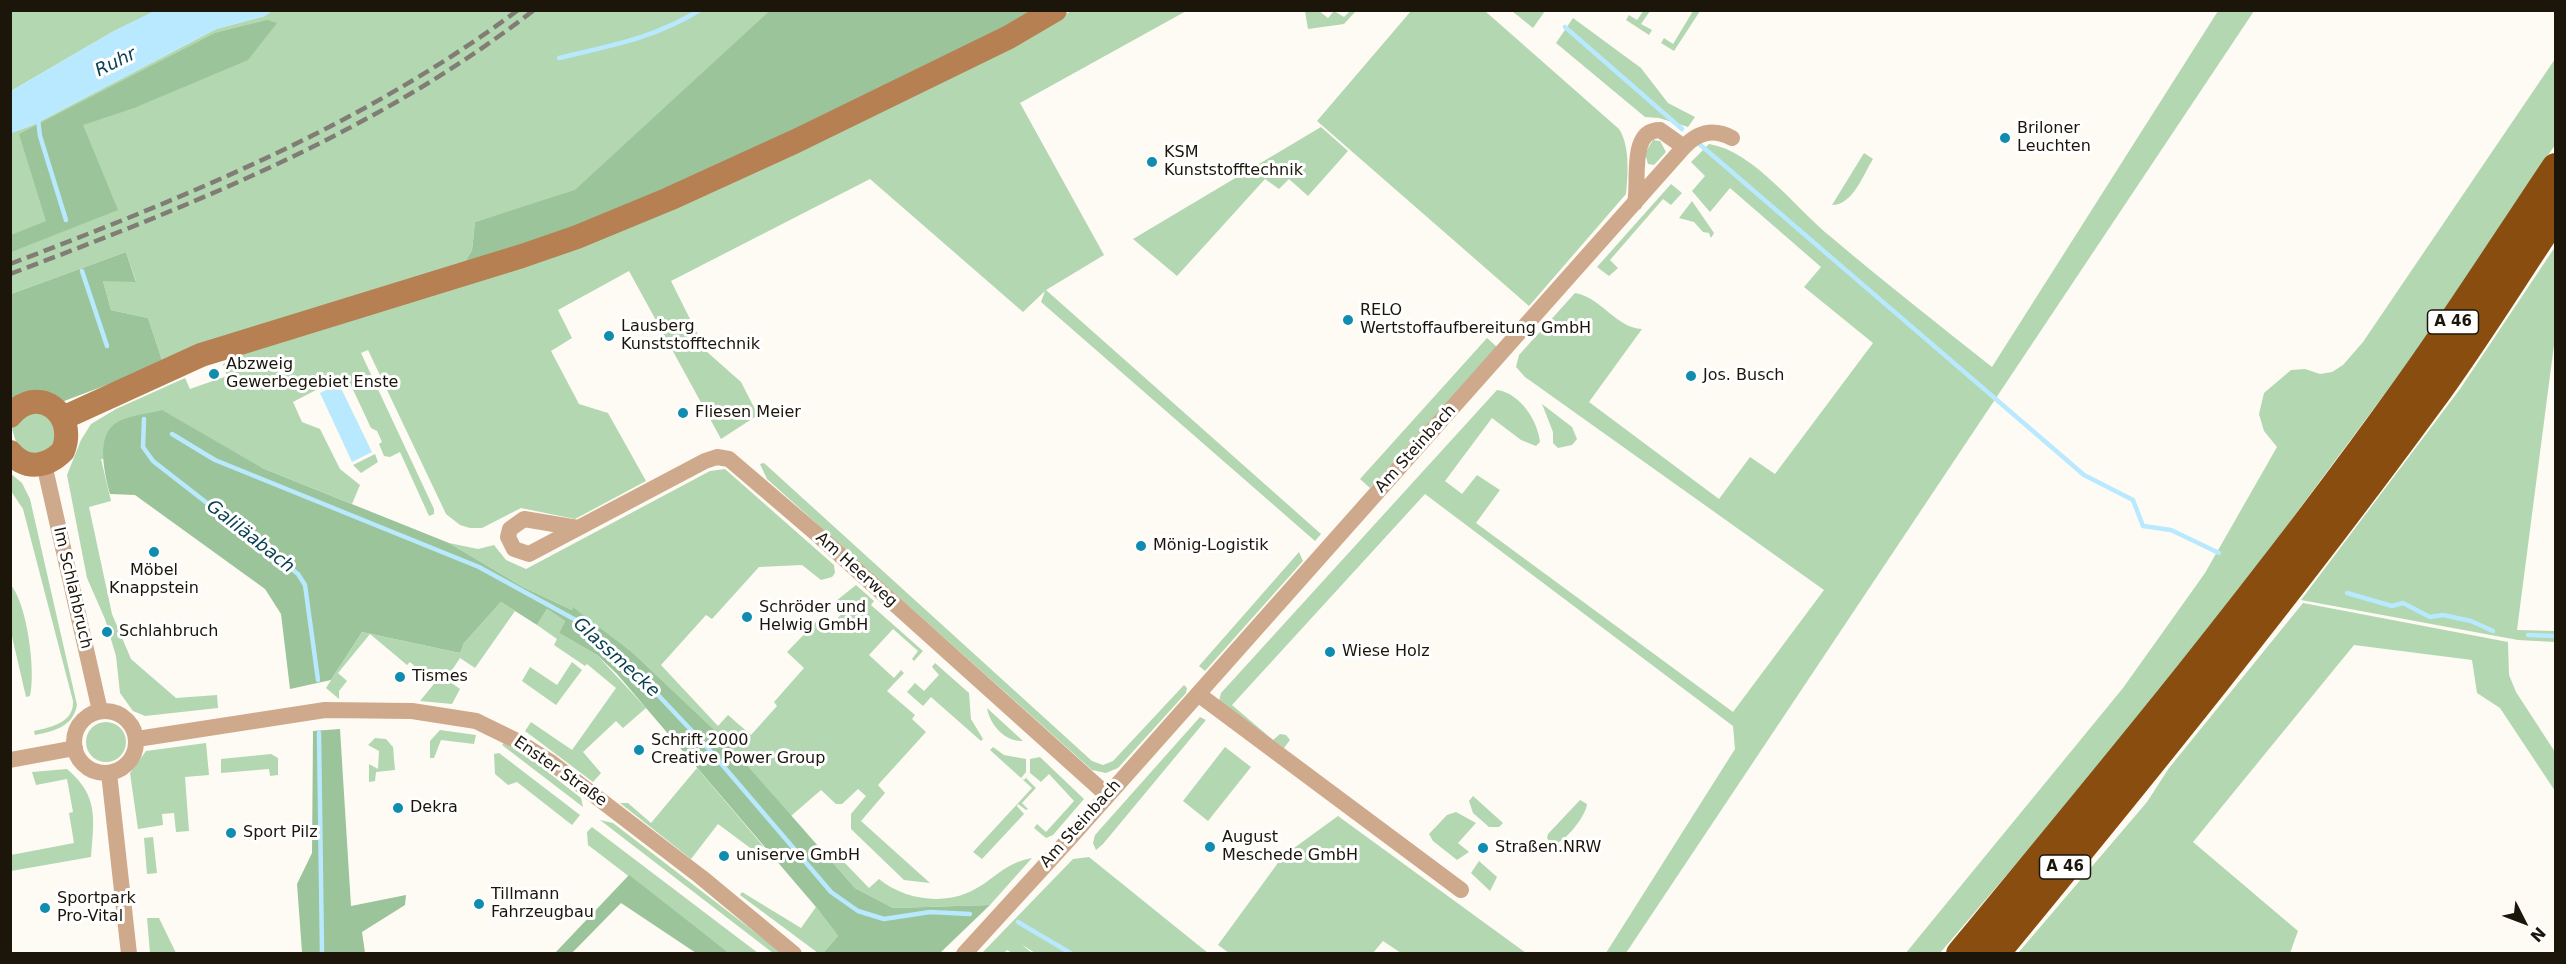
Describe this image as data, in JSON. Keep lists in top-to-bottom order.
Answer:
{
  "streets": {
    "highway": ["A 46"],
    "street": [
      "Am Steinbach",
      "Am Heerweg",
      "Im Schlahbruch",
      "Enster Straße"
    ]
  },
  "crossings": [
    ["Am Steinbach", "Am Heerweg"],
    ["Im Schlahbruch", "Enster Straße"]
  ],
  "water": ["Ruhr", "Galiläabach", "Glassmecke"],
  "places": [
    "Briloner Leuchten",
    "KSM Kunststofftechnik",
    "RELO Wertstoffaufbereitung GmbH",
    "Lausberg Kunststofftechnik",
    "Abzweig Gewerbegebiet Enste",
    "Jos. Busch",
    "Fliesen Meier",
    "Mönig-Logistik",
    "Möbel Knappstein",
    "Schröder und Helwig GmbH",
    "Schlahbruch",
    "Wiese Holz",
    "Tismes",
    "Schrift 2000 Creative Power Group",
    "Dekra",
    "Sport Pilz",
    "August Meschede GmbH",
    "Straßen.NRW",
    "uniserve GmbH",
    "Tillmann Fahrzeugbau",
    "Sportpark Pro-Vital"
  ],
  "north": "bottom right"
}
